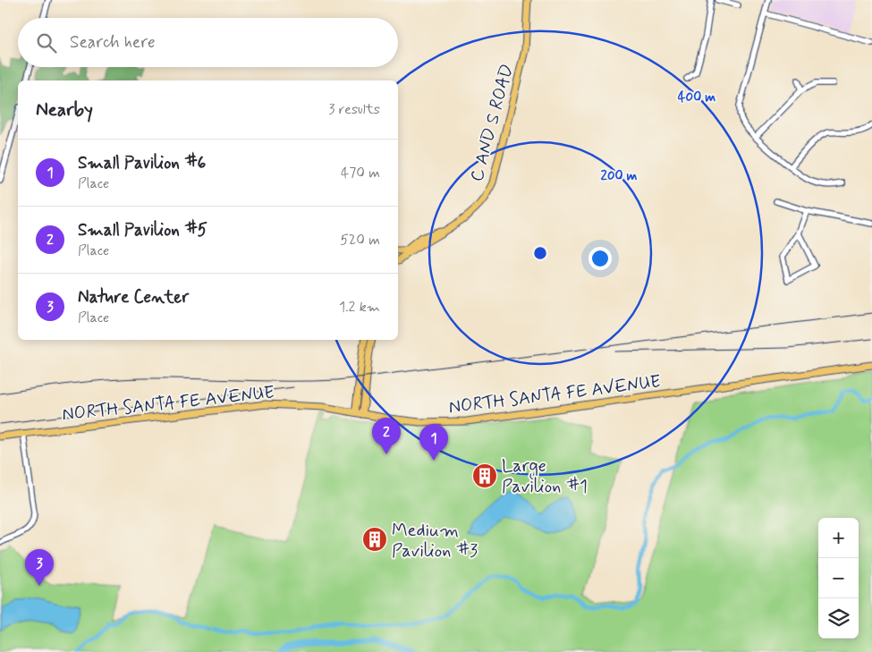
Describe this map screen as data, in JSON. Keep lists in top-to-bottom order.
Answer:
{
  "streets": {
    "main road": ["C AND S ROAD", "NORTH SANTA FE AVENUE"]
  },
  "places": {
    "building": ["Large Pavilion #1", "Medium Pavilion #3"]
  },
  "page": {
    "search": "Search here",
    "heading": ["Nearby", "3 results"],
    "list": [
      {
        "mark": "1",
        "name": "Small Pavilion #6",
        "note": "Place",
        "value": "470 m"
      },
      {
        "mark": "2",
        "name": "Small Pavilion #5",
        "note": "Place",
        "value": "520 m"
      },
      {
        "mark": "3",
        "name": "Nature Center",
        "note": "Place",
        "value": "1.2 km"
      }
    ],
    "pins": ["2", "1", "3"],
    "map_buttons": ["+", "−"]
  },
  "rings": ["400 m", "200 m"]
}
